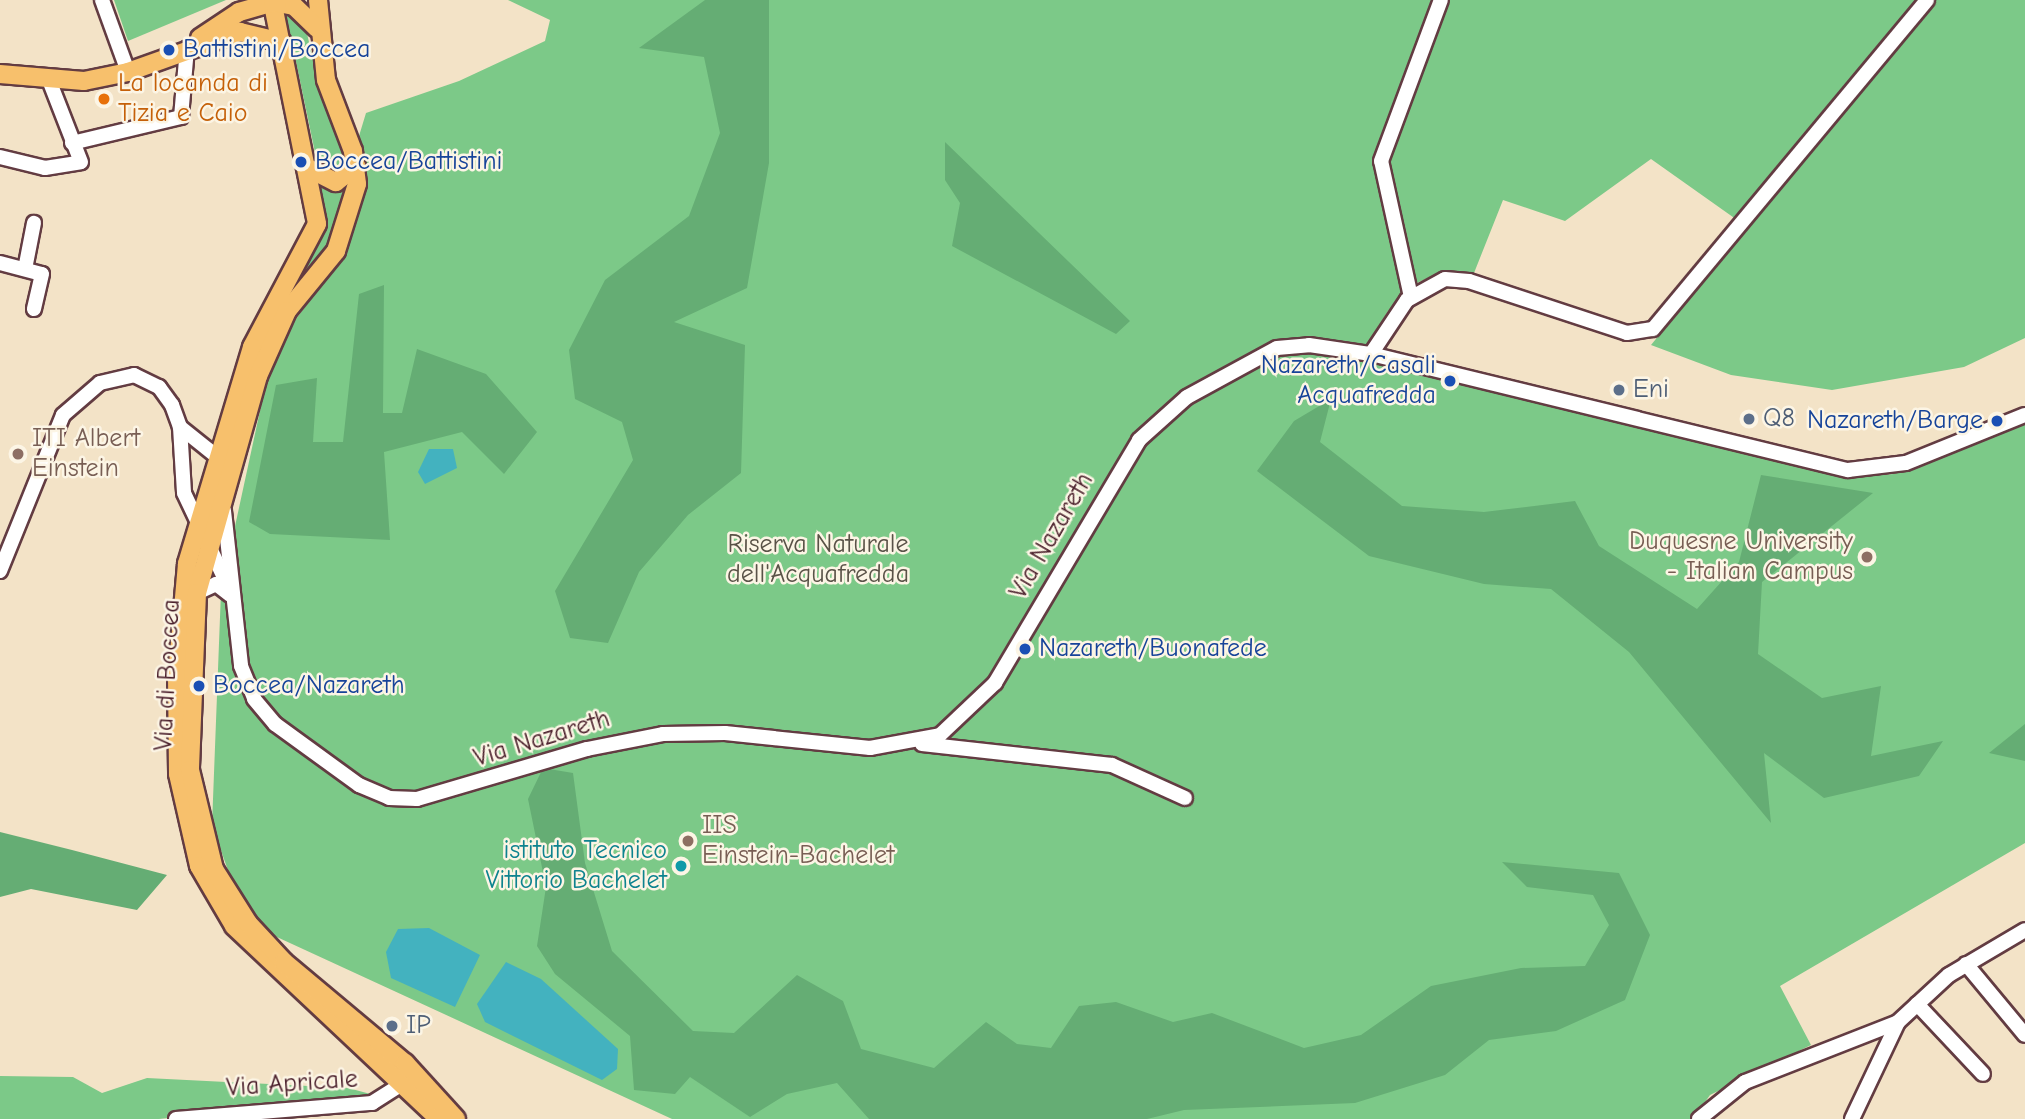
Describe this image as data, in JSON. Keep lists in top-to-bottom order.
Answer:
{
  "streets": {
    "main road": ["Via di Boccea"],
    "street": ["Via Nazareth", "Via Apricale"]
  },
  "crossings": [
    ["Via Nazareth", "Via di Boccea"],
    ["Via di Boccea", "Via Apricale"]
  ],
  "parks": ["Riserva Naturale dell'Acquafredda"],
  "places": [
    "Battistini/Boccea",
    "La locanda di Tizia e Caio",
    "Boccea/Battistini",
    "Nazareth/Casali Acquafredda",
    "Eni",
    "Q8",
    "Nazareth/Barge",
    "ITI Albert Einstein",
    "Duquesne University - Italian Campus",
    "Nazareth/Buonafede",
    "Boccea/Nazareth",
    "IIS Einstein-Bachelet",
    "istituto Tecnico Vittorio Bachelet",
    "IP"
  ]
}
